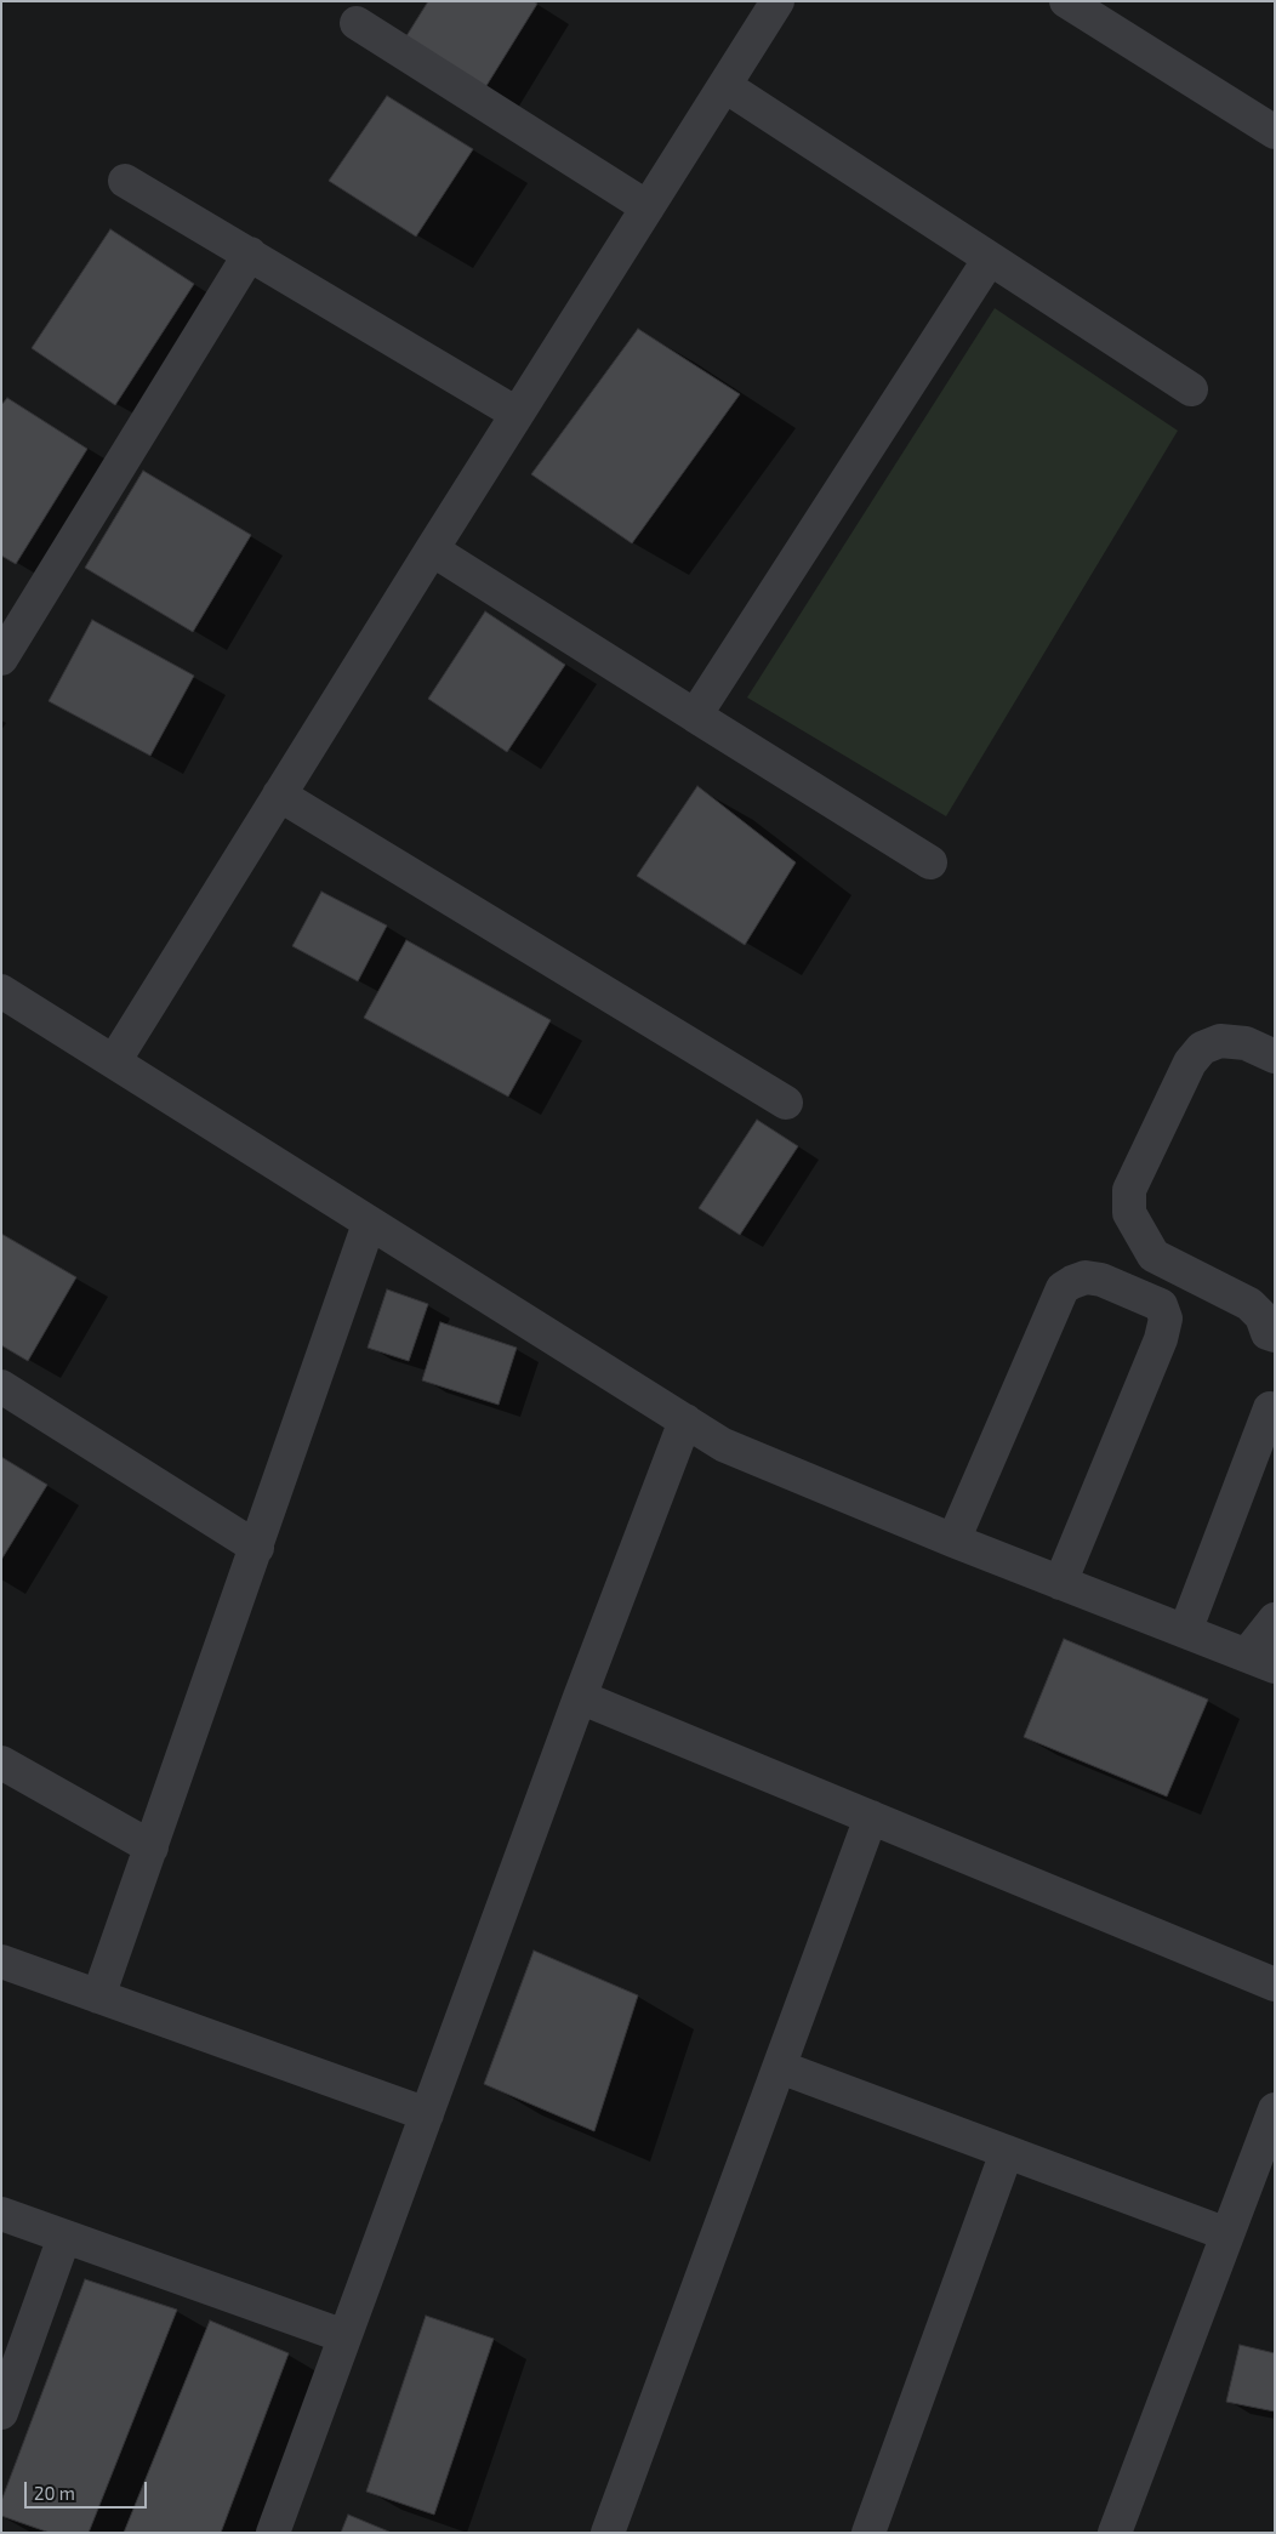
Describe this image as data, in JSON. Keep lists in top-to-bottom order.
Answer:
{
  "scale_bar": "20 m"
}
